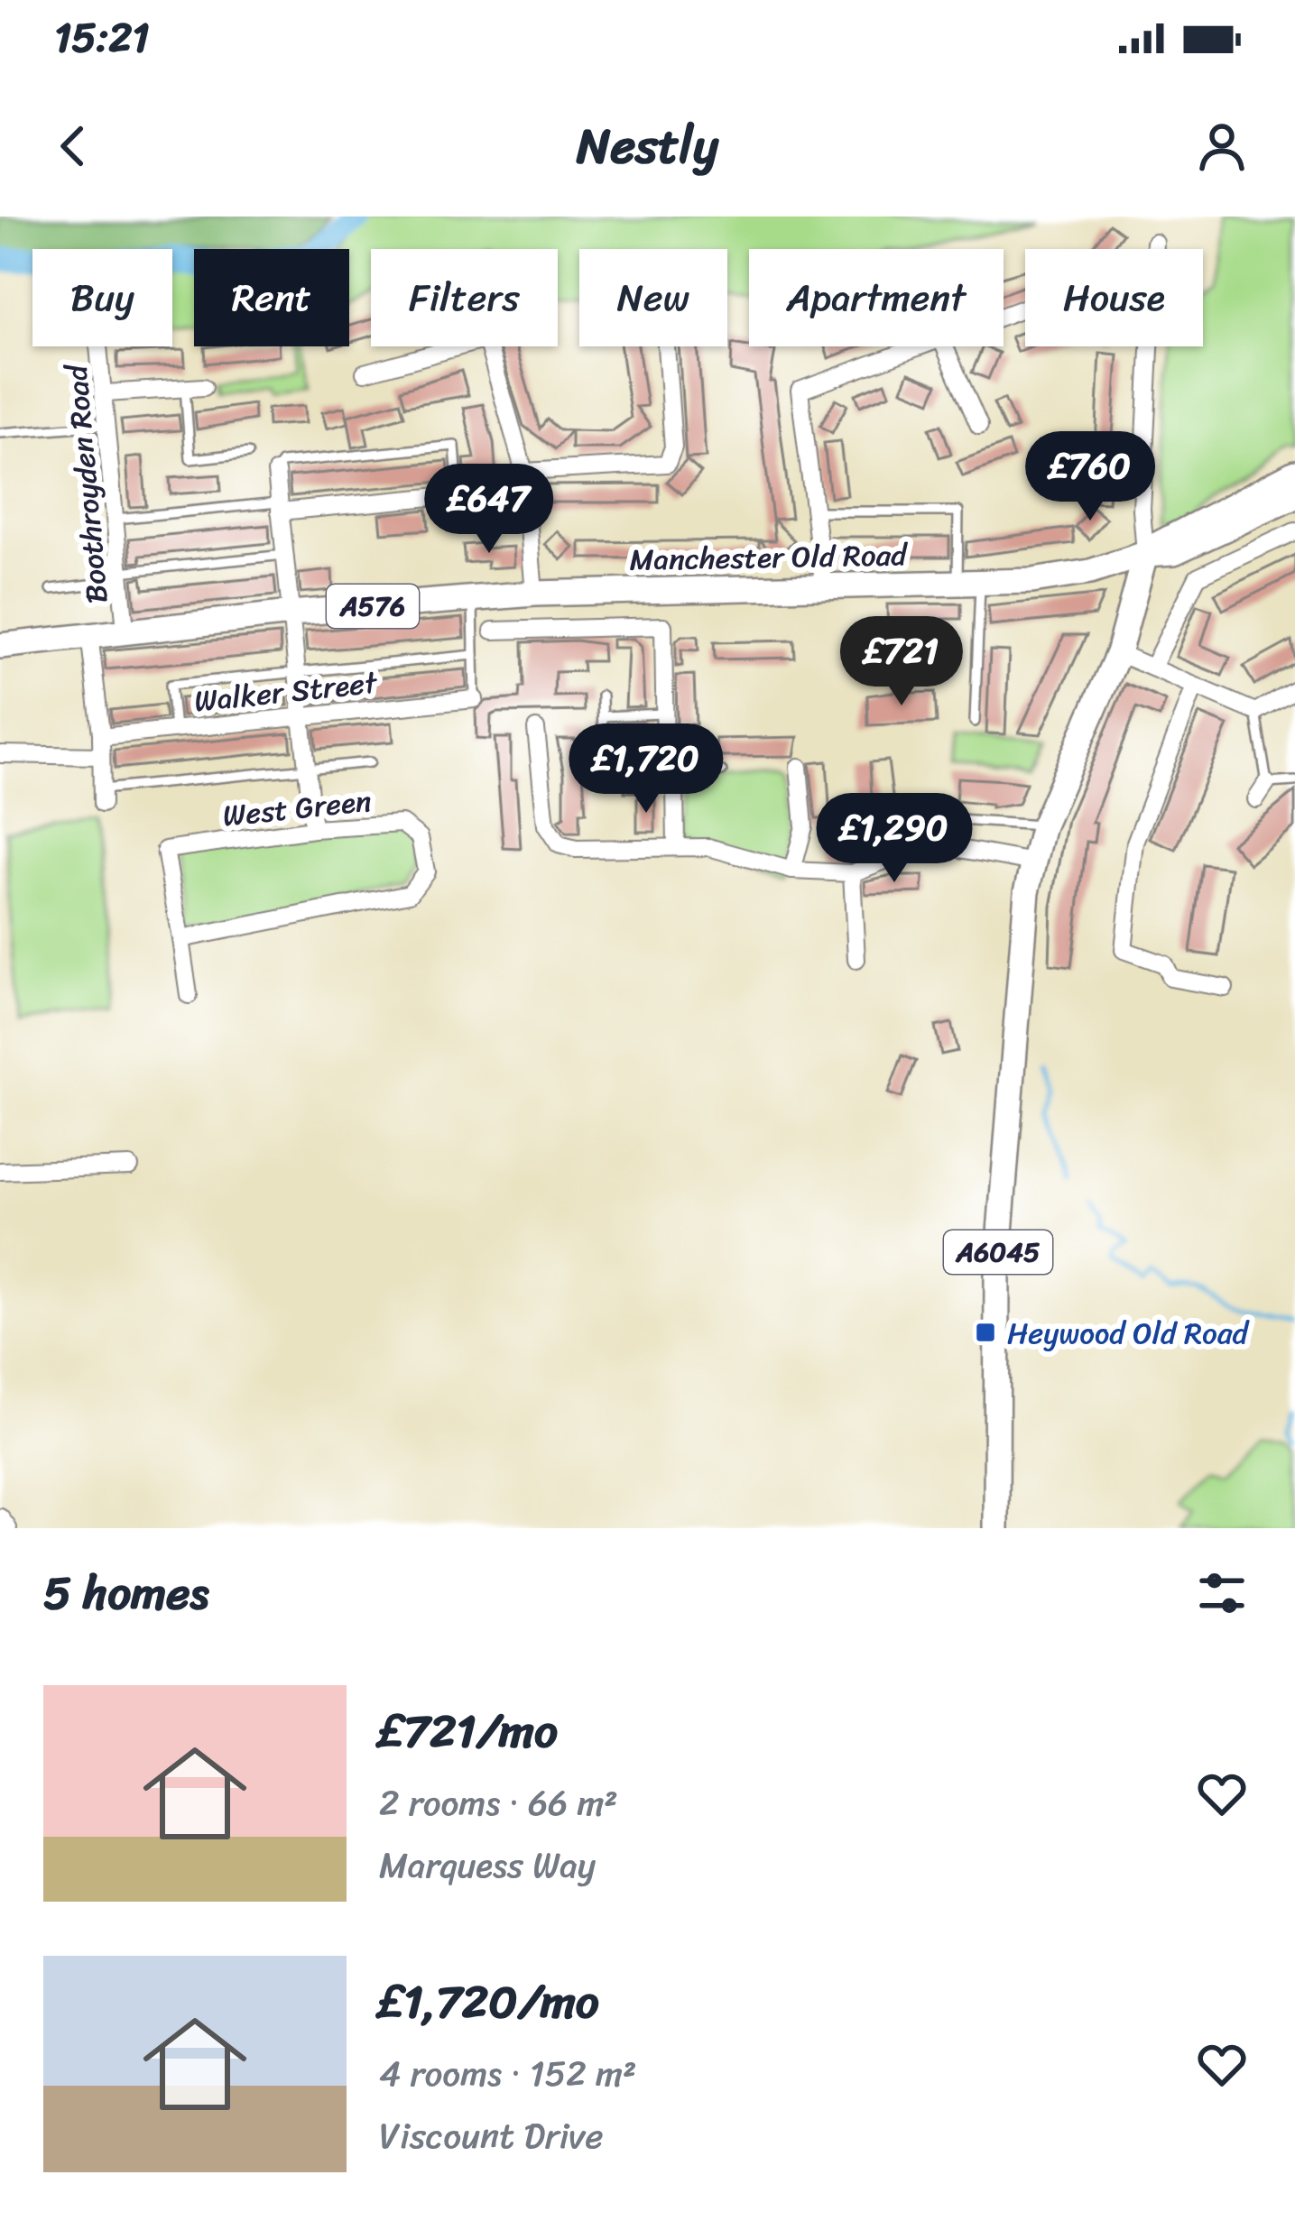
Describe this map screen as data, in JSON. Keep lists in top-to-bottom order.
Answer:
{
  "streets": {
    "main road": ["Manchester Old Road", "A576", "A6045"],
    "street": ["Boothroyden Road", "Walker Street", "West Green"]
  },
  "crossings": [
    ["Boothroyden Road", "Manchester Old Road"],
    ["Manchester Old Road", "A6045"]
  ],
  "places": {
    "transit": ["Heywood Old Road"]
  },
  "page": {
    "status": "15:21",
    "header": "Nestly",
    "chip": [
      "Buy",
      "Rent",
      "Filters",
      "New",
      "Apartment",
      "House"
    ],
    "price": [
      "£760",
      "£647",
      "£721",
      "£1,720",
      "£1,290"
    ],
    "heading": "5 homes",
    "list": [
      {
        "name": "£721/mo",
        "note": "2 rooms · 66 m² · Marquess Way"
      },
      {
        "name": "£1,720/mo",
        "note": "4 rooms · 152 m² · Viscount Drive"
      }
    ]
  }
}
